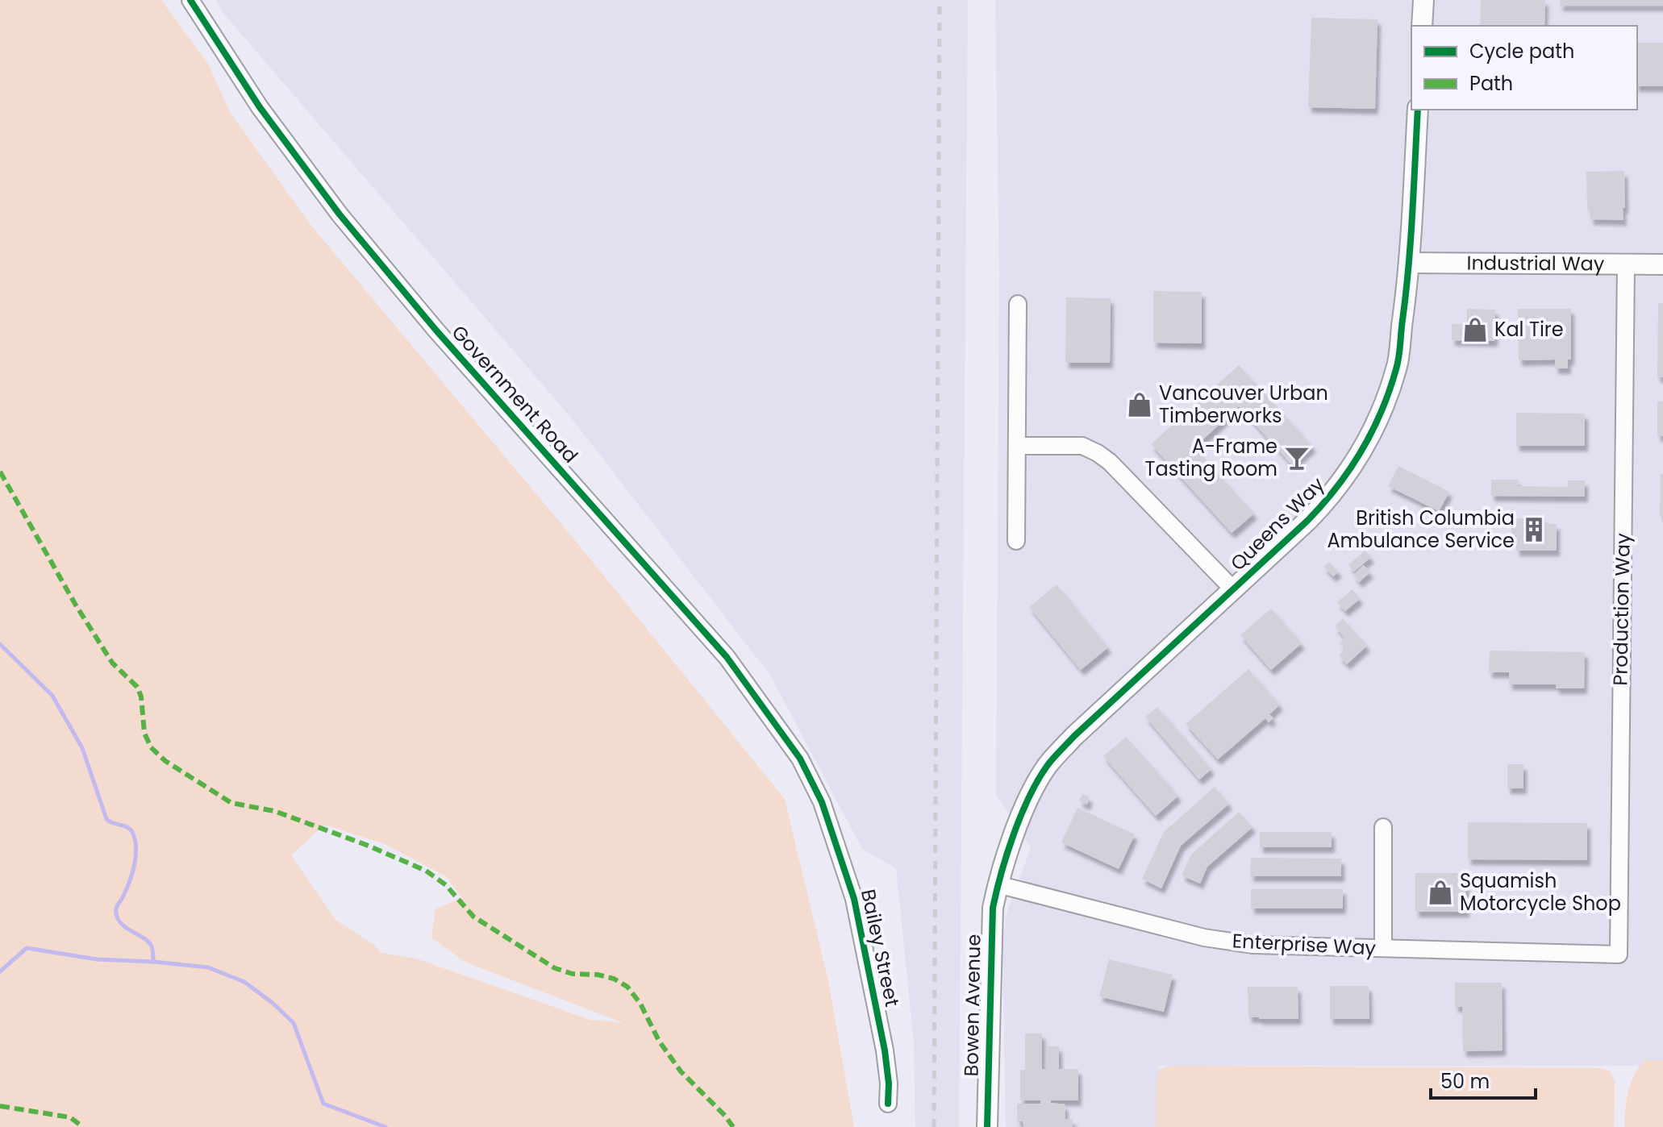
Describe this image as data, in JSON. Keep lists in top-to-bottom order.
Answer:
{
  "streets": {
    "street": [
      "Industrial Way",
      "Government Road",
      "Queens Way",
      "Production Way",
      "Enterprise Way",
      "Bailey Street",
      "Bowen Avenue"
    ]
  },
  "crossings": [
    ["Industrial Way", "Queens Way"],
    ["Industrial Way", "Production Way"],
    ["Government Road", "Bailey Street"],
    ["Queens Way", "Enterprise Way"],
    ["Queens Way", "Bowen Avenue"],
    ["Production Way", "Enterprise Way"],
    ["Enterprise Way", "Bowen Avenue"]
  ],
  "places": {
    "shop": ["Kal Tire", "Vancouver Urban Timberworks", "Squamish Motorcycle Shop"],
    "bar": ["A-Frame Tasting Room"],
    "building": ["British Columbia Ambulance Service"]
  },
  "legend": ["Cycle path", "Path"],
  "scale_bar": "50 m"
}
